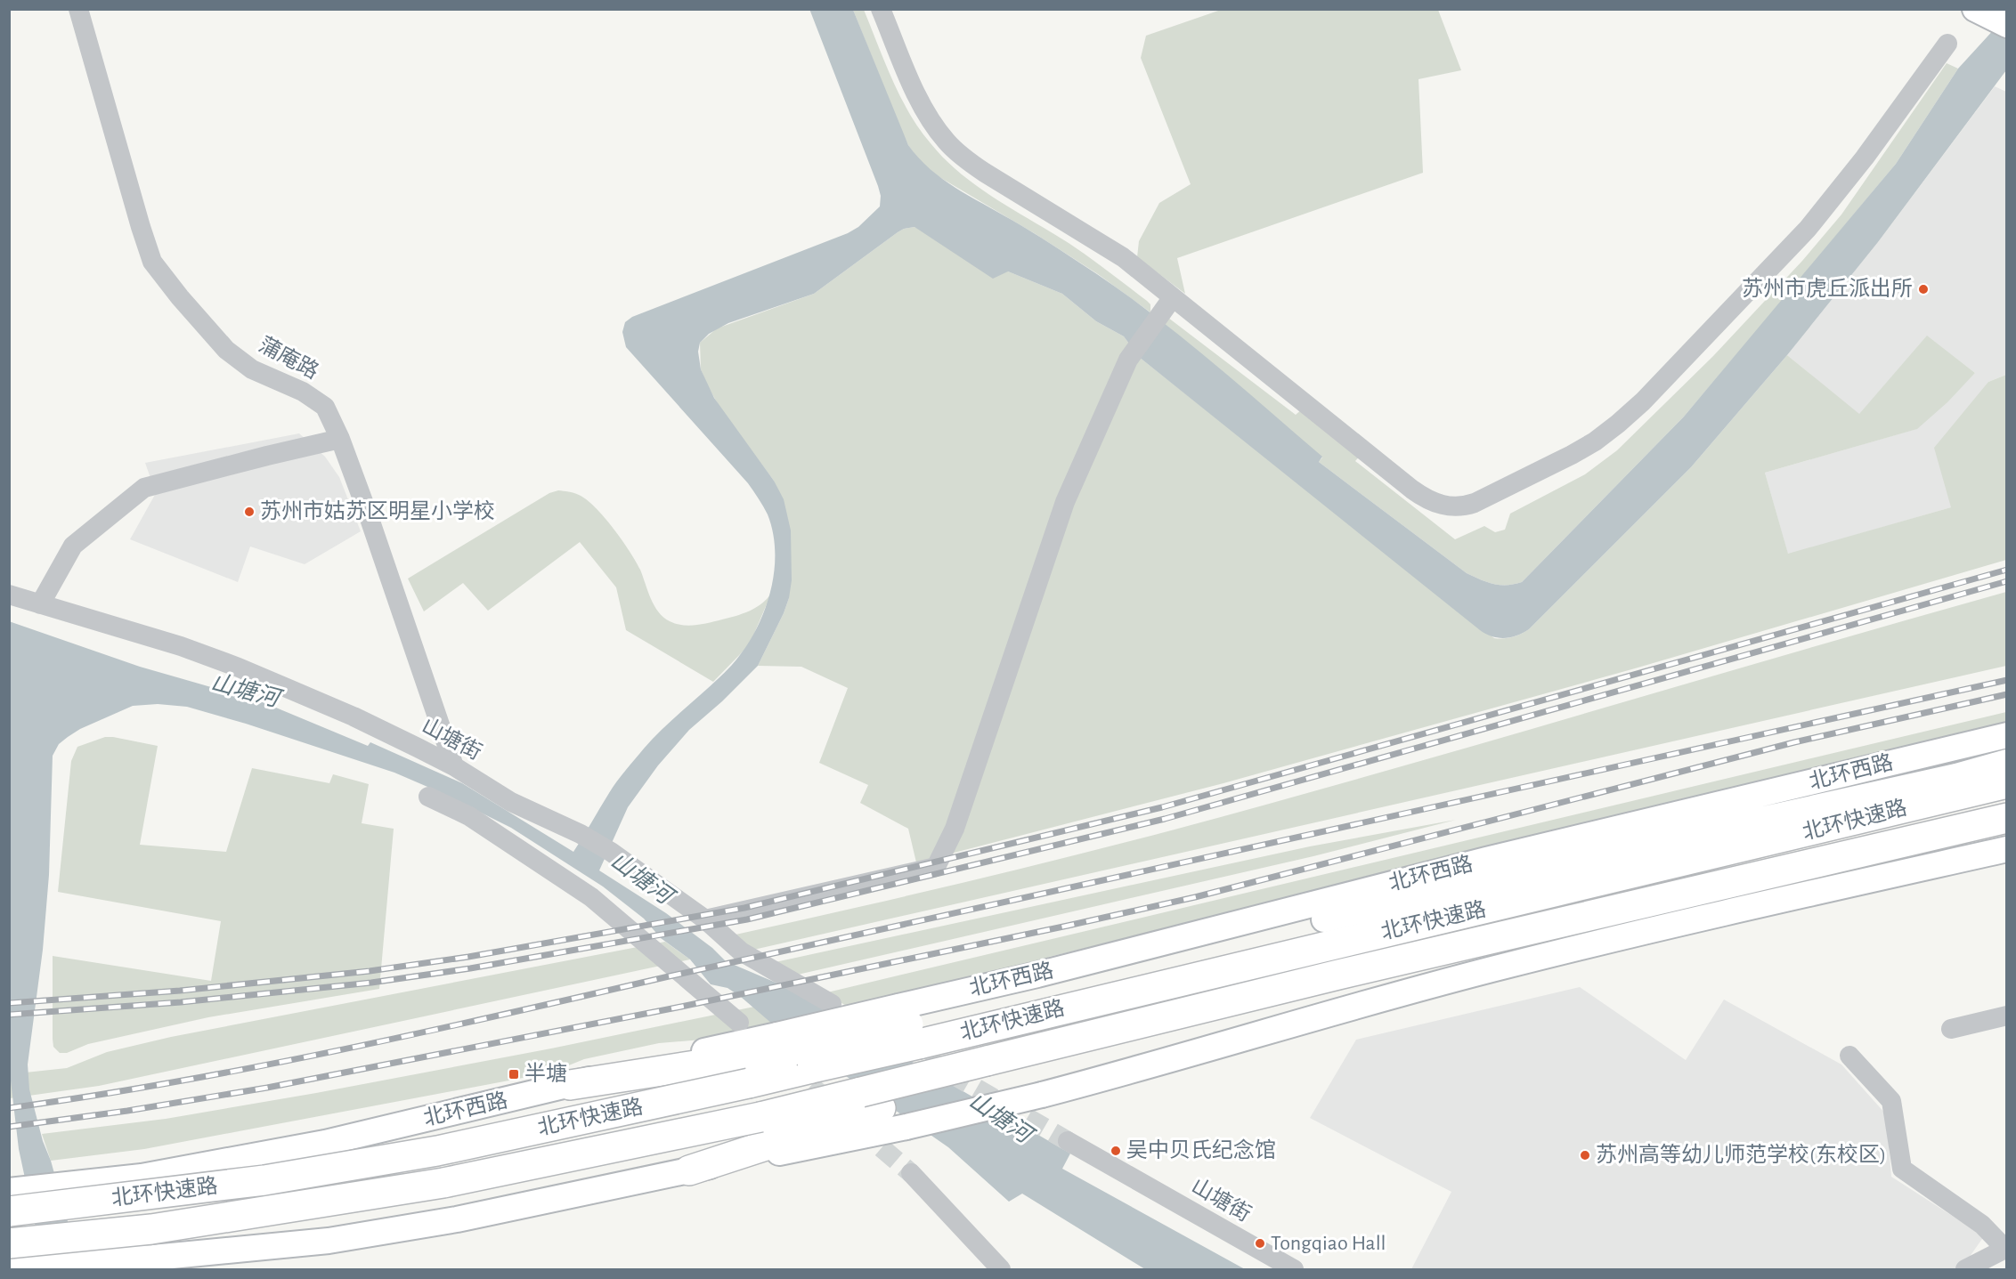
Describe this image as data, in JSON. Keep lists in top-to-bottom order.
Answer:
{
  "streets": {
    "highway": ["北环快速路"],
    "main road": ["北环西路"],
    "street": ["蒲庵路", "山塘街"]
  },
  "crossings": [
    ["蒲庵路", "山塘街"],
    ["北环西路", "北环快速路"]
  ],
  "water": ["山塘河"],
  "places": {
    "other": [
      "苏州市虎丘派出所",
      "苏州市姑苏区明星小学校",
      "吴中贝氏纪念馆",
      "苏州高等幼儿师范学校(东校区)",
      "Tongqiao Hall"
    ],
    "transit": ["半塘"]
  }
}
